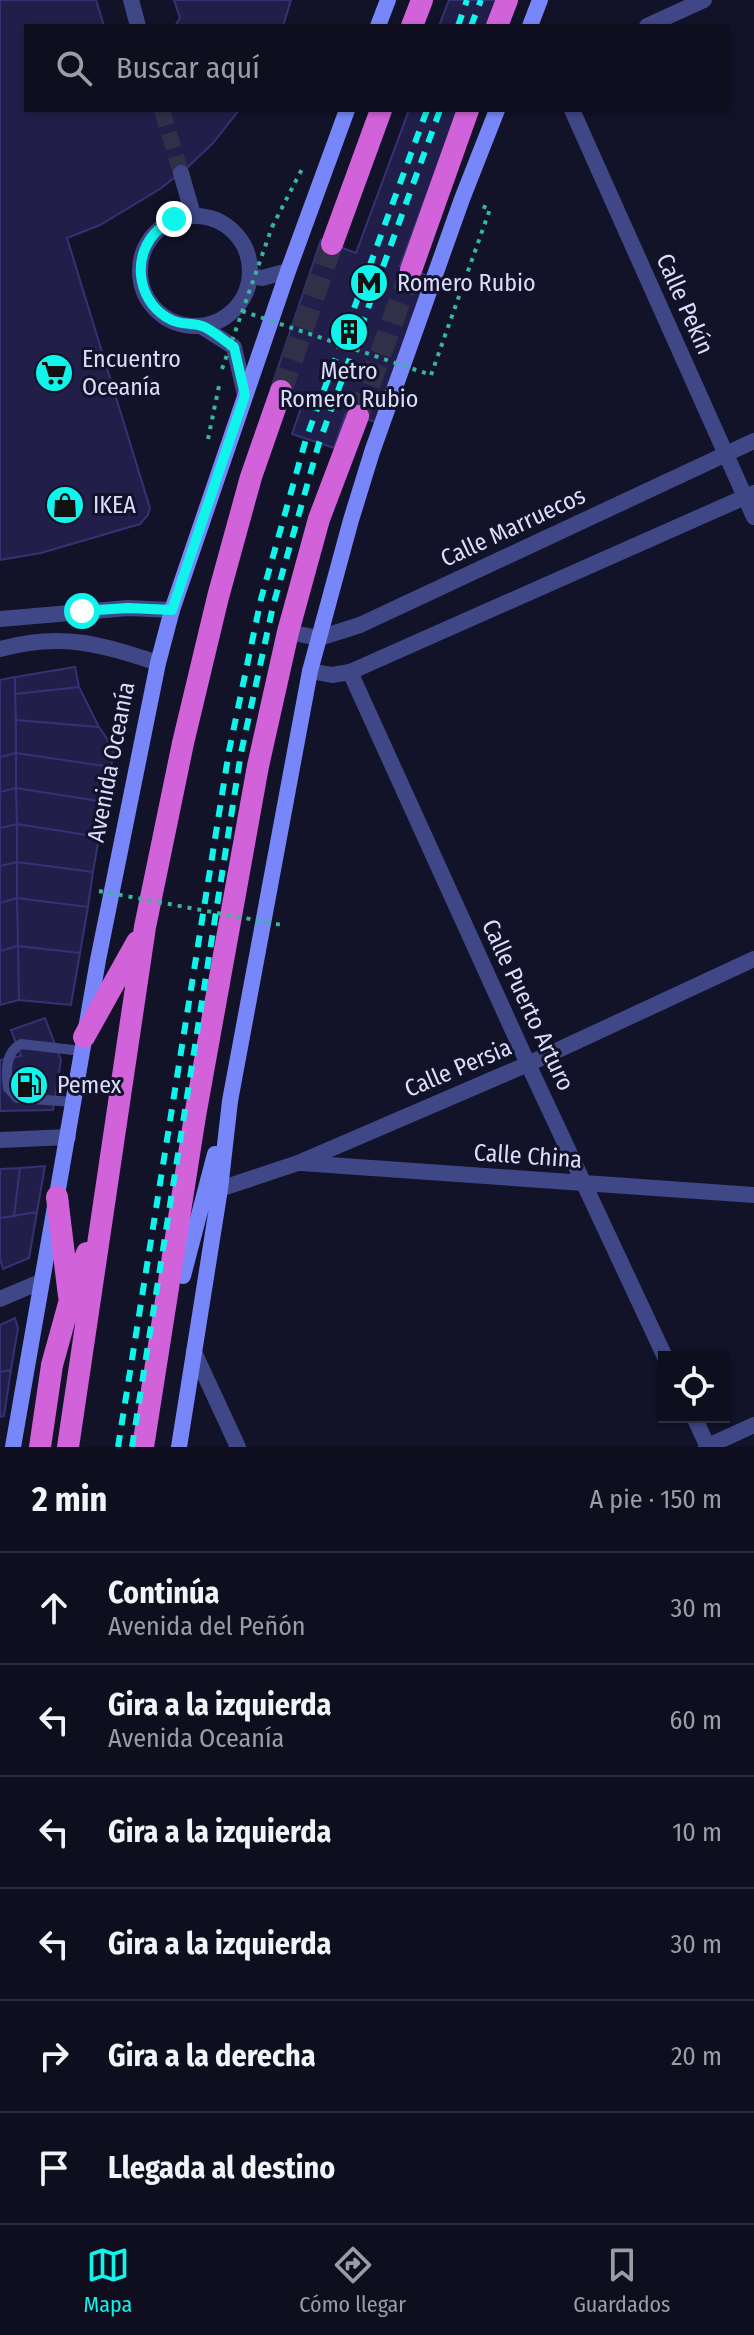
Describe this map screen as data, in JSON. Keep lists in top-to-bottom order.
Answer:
{
  "streets": {
    "main road": ["Avenida Oceanía"],
    "street": [
      "Calle Pekín",
      "Calle Marruecos",
      "Calle Puerto Arturo",
      "Calle Persia",
      "Calle China"
    ]
  },
  "crossings": [
    ["Calle Pekín", "Calle Marruecos"],
    ["Calle Puerto Arturo", "Calle Persia"],
    ["Calle Puerto Arturo", "Calle China"],
    ["Calle Persia", "Calle China"]
  ],
  "places": {
    "metro station": ["Romero Rubio"],
    "building": ["Metro Romero Rubio"],
    "supermarket": ["Encuentro Oceanía"],
    "shop": ["IKEA"],
    "fuel station": ["Pemex"]
  },
  "page": {
    "search": "Buscar aquí",
    "heading": ["2 min", "A pie · 150 m"],
    "list": [
      ["Continúa", "Avenida del Peñón", "30 m"],
      ["Gira a la izquierda", "Avenida Oceanía", "60 m"],
      ["Gira a la izquierda", "10 m"],
      ["Gira a la izquierda", "30 m"],
      ["Gira a la derecha", "20 m"],
      "Llegada al destino"
    ],
    "nav": ["Mapa", "Cómo llegar", "Guardados"]
  }
}
